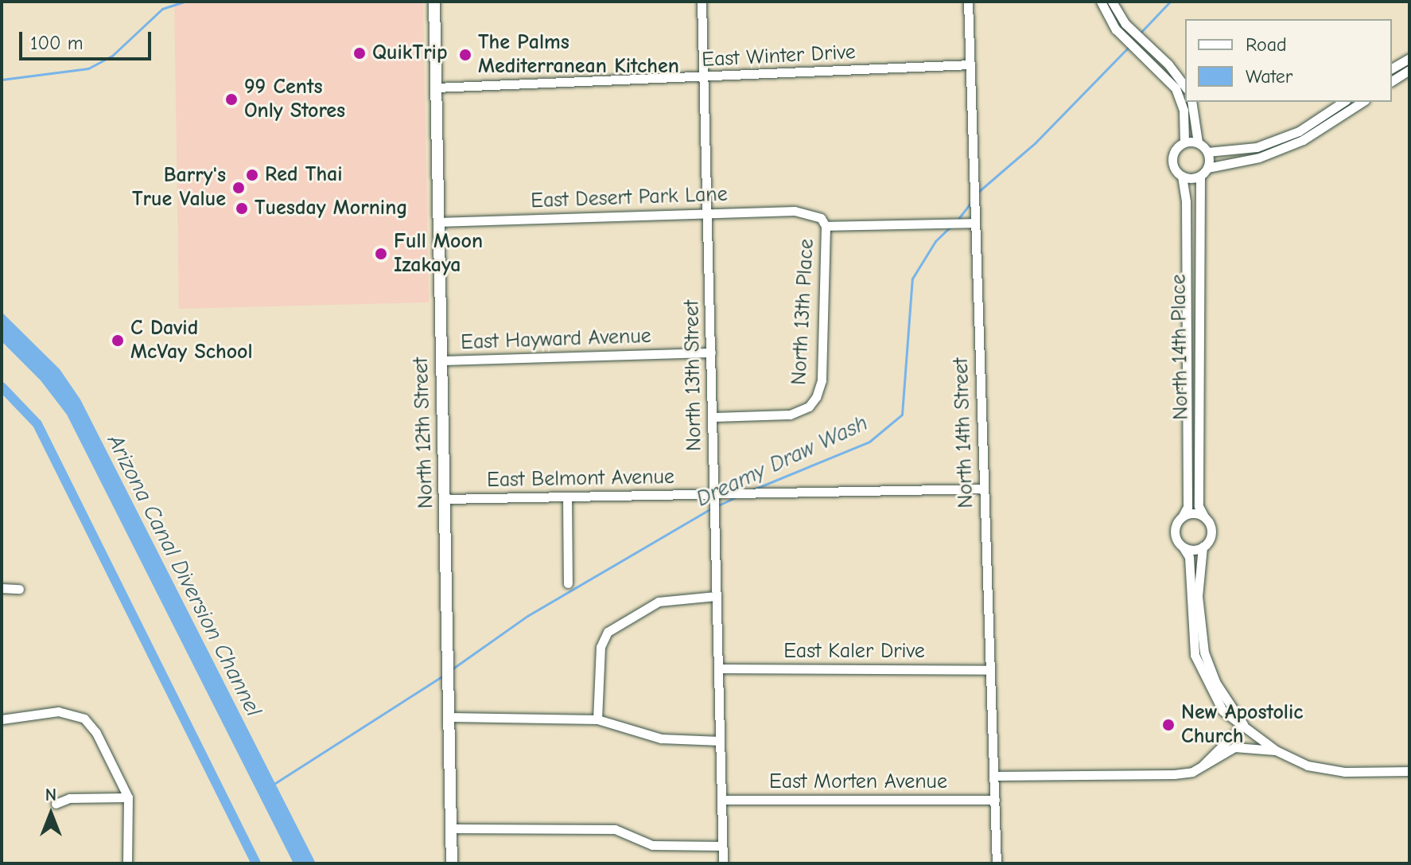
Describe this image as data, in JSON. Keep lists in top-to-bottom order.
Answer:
{
  "streets": {
    "street": [
      "East Winter Drive",
      "East Desert Park Lane",
      "North 13th Place",
      "East Hayward Avenue",
      "North 14th Place",
      "North 13th Street",
      "North 12th Street",
      "North 14th Street",
      "East Belmont Avenue",
      "East Kaler Drive",
      "East Morten Avenue"
    ]
  },
  "crossings": [
    ["East Winter Drive", "North 13th Street"],
    ["East Winter Drive", "North 12th Street"],
    ["East Winter Drive", "North 14th Street"],
    ["East Desert Park Lane", "North 13th Place"],
    ["East Desert Park Lane", "North 13th Street"],
    ["East Desert Park Lane", "North 12th Street"],
    ["East Desert Park Lane", "North 14th Street"],
    ["North 13th Place", "North 13th Street"],
    ["East Hayward Avenue", "North 13th Street"],
    ["East Hayward Avenue", "North 12th Street"],
    ["North 13th Street", "East Belmont Avenue"],
    ["North 13th Street", "East Kaler Drive"],
    ["North 13th Street", "East Morten Avenue"],
    ["North 12th Street", "East Belmont Avenue"],
    ["North 14th Street", "East Belmont Avenue"],
    ["North 14th Street", "East Kaler Drive"],
    ["North 14th Street", "East Morten Avenue"]
  ],
  "water": ["Dreamy Draw Wash", "Arizona Canal Diversion Channel"],
  "places": [
    "QuikTrip",
    "The Palms Mediterranean Kitchen",
    "99 Cents Only Stores",
    "Red Thai",
    "Barry's True Value",
    "Tuesday Morning",
    "Full Moon Izakaya",
    "C David McVay School",
    "New Apostolic Church"
  ],
  "legend": ["Road", "Water"],
  "scale_bar": "100 m",
  "north": "top"
}
